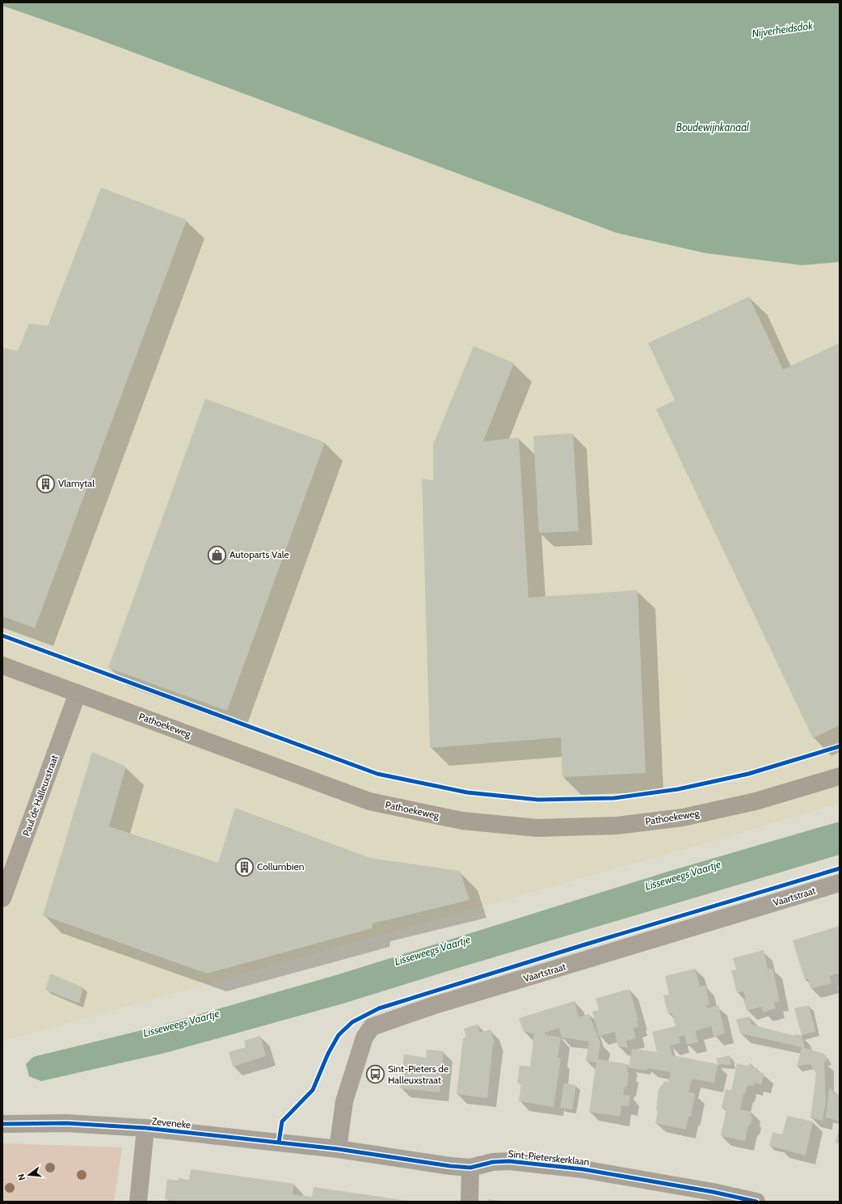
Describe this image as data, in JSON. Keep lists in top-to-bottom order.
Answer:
{
  "streets": {
    "main road": ["Pathoekeweg"],
    "street": [
      "Paul de Halleuxstraat",
      "Vaartstraat",
      "Zeveneke",
      "Sint-Pieterskerklaan"
    ]
  },
  "crossings": [
    ["Pathoekeweg", "Paul de Halleuxstraat"],
    ["Vaartstraat", "Zeveneke"],
    ["Vaartstraat", "Sint-Pieterskerklaan"],
    ["Zeveneke", "Sint-Pieterskerklaan"]
  ],
  "water": ["Nijverheidsdok", "Boudewijnkanaal", "Lisseweegs Vaartje"],
  "places": {
    "building": ["Vlamytal", "Collumbien"],
    "shop": ["Autoparts Vale"],
    "bus stop": ["Sint-Pieters de Halleuxstraat"]
  },
  "north": "left"
}
